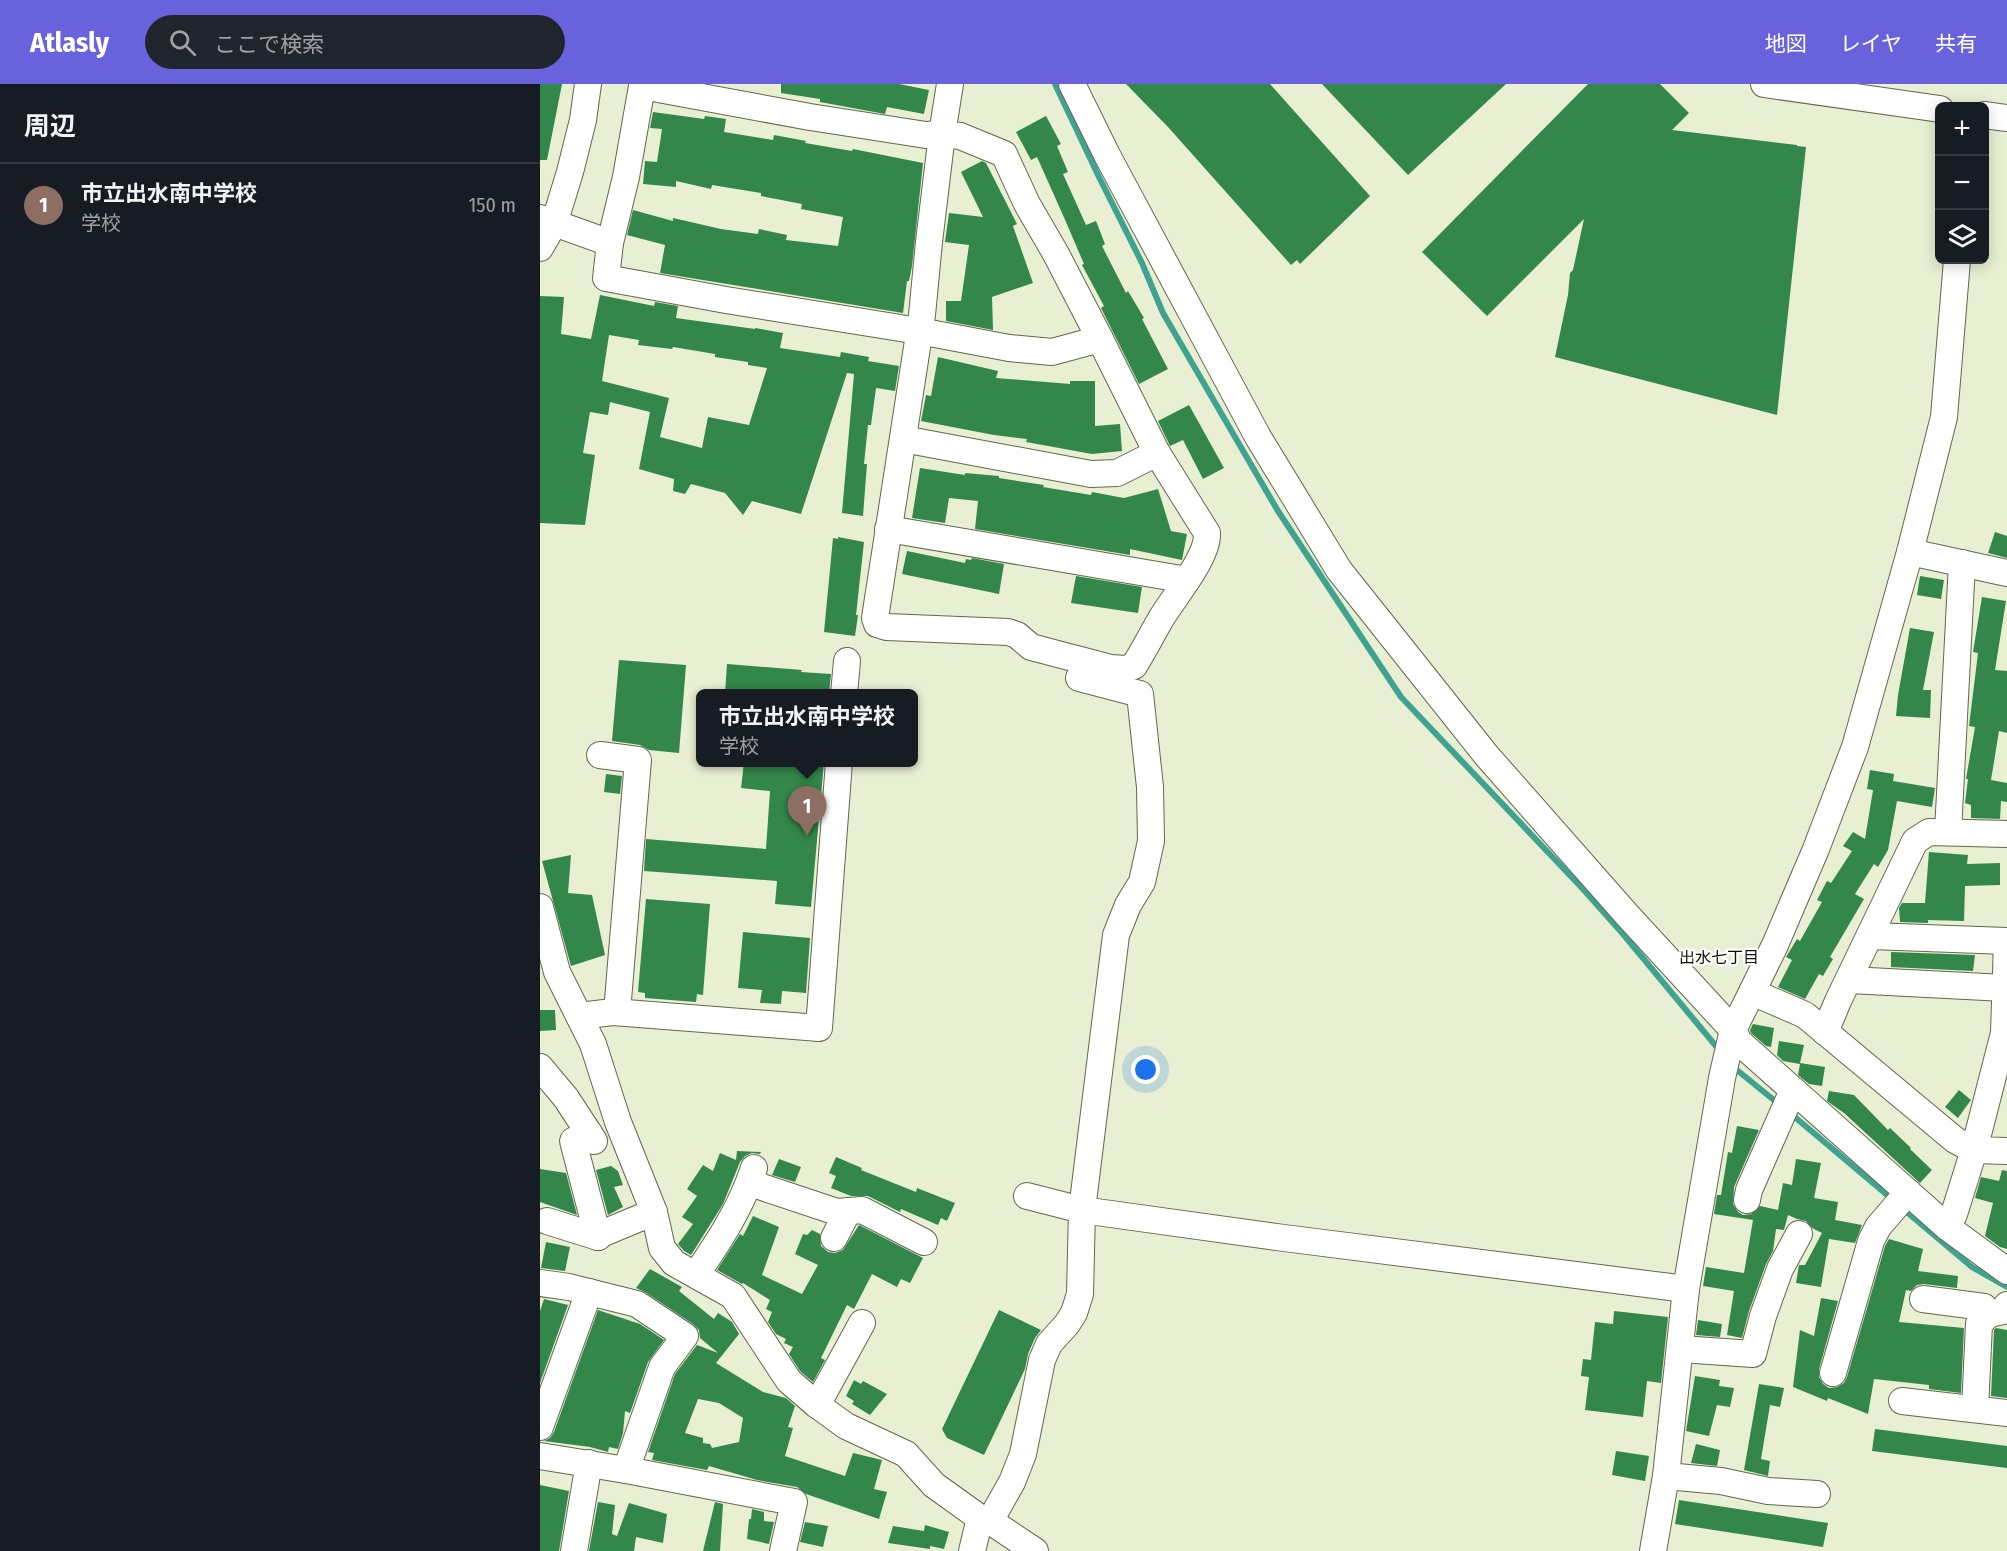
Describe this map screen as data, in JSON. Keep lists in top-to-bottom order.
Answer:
{
  "districts": ["出水七丁目"],
  "page": {
    "header": "Atlasly",
    "search": "ここで検索",
    "nav": ["地図", "レイヤ", "共有"],
    "heading": "周辺",
    "map_buttons": ["+", "−"],
    "list": [
      {
        "mark": "1",
        "name": "市立出水南中学校",
        "note": "学校",
        "value": "150 m"
      }
    ],
    "popup": ["市立出水南中学校", "学校"],
    "pins": "1"
  }
}
